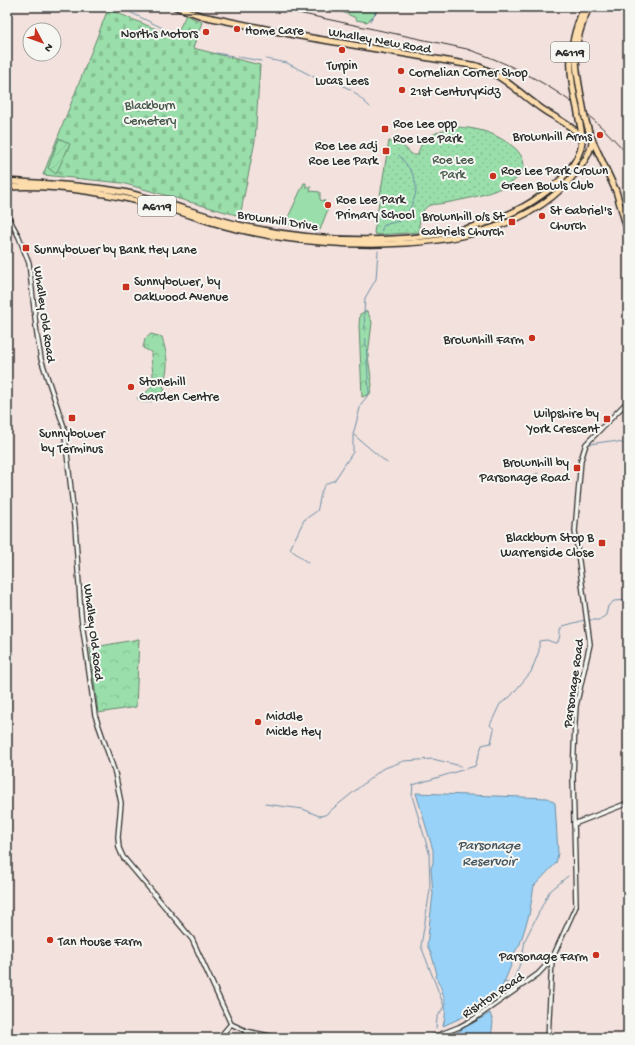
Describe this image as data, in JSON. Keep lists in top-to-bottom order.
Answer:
{
  "streets": {
    "highway": ["Whalley New Road", "A6119", "Brownhill Drive"],
    "street": ["Whalley Old Road", "Parsonage Road", "Rishton Road"]
  },
  "crossings": [
    ["Whalley New Road", "A6119"],
    ["Whalley New Road", "Brownhill Drive"],
    ["A6119", "Brownhill Drive"],
    ["Parsonage Road", "Rishton Road"]
  ],
  "water": ["Parsonage Reservoir"],
  "parks": ["Blackburn Cemetery", "Roe Lee Park"],
  "places": {
    "other": [
      "Home Care",
      "Norths Motors",
      "Turpin Lucas Lees",
      "Cornelian Corner Shop",
      "21st CenturyKidz",
      "Brownhill Arms",
      "Roe Lee Park Crown Green Bowls Club",
      "Roe Lee Park Primary School",
      "St Gabriel's Church",
      "Brownhill Farm",
      "Stonehill Garden Centre",
      "Middle Mickle Hey",
      "Tan House Farm",
      "Parsonage Farm"
    ],
    "transit": [
      "Roe Lee opp Roe Lee Park",
      "Roe Lee adj Roe Lee Park",
      "Brownhill o/s St Gabriels Church",
      "Sunnybower by Bank Hey Lane",
      "Sunnybower, by Oakwood Avenue",
      "Sunnybower by Terminus",
      "Wilpshire by York Crescent",
      "Brownhill by Parsonage Road",
      "Blackburn Stop B Warrenside Close"
    ]
  },
  "north": "bottom right"
}
